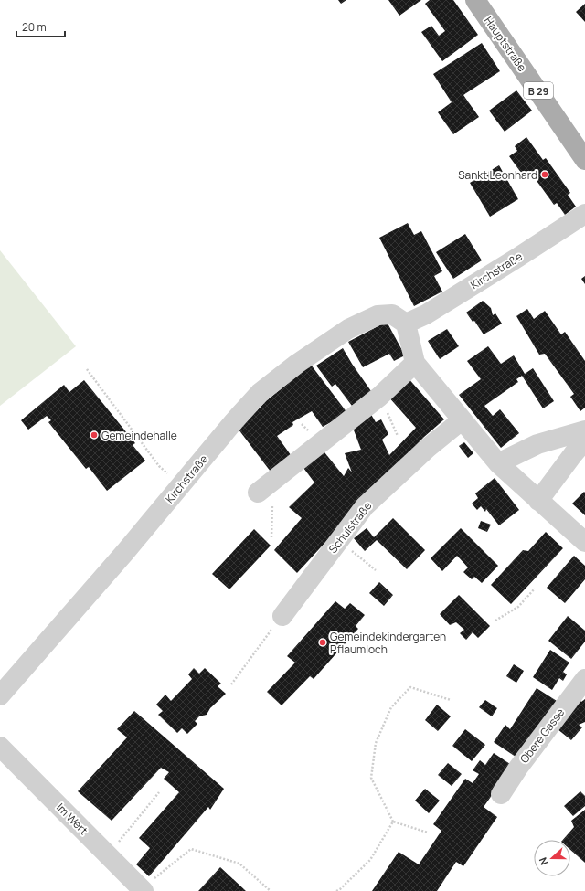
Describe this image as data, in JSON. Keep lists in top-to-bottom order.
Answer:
{
  "streets": {
    "main road": ["Hauptstraße", "B 29"],
    "street": [
      "Kirchstraße",
      "Schulstraße",
      "Obere Gasse",
      "Im Wert"
    ]
  },
  "places": ["Sankt Leonhard", "Gemeindehalle", "Gemeindekindergarten Pflaumloch"],
  "scale_bar": "20 m",
  "north": "left"
}
